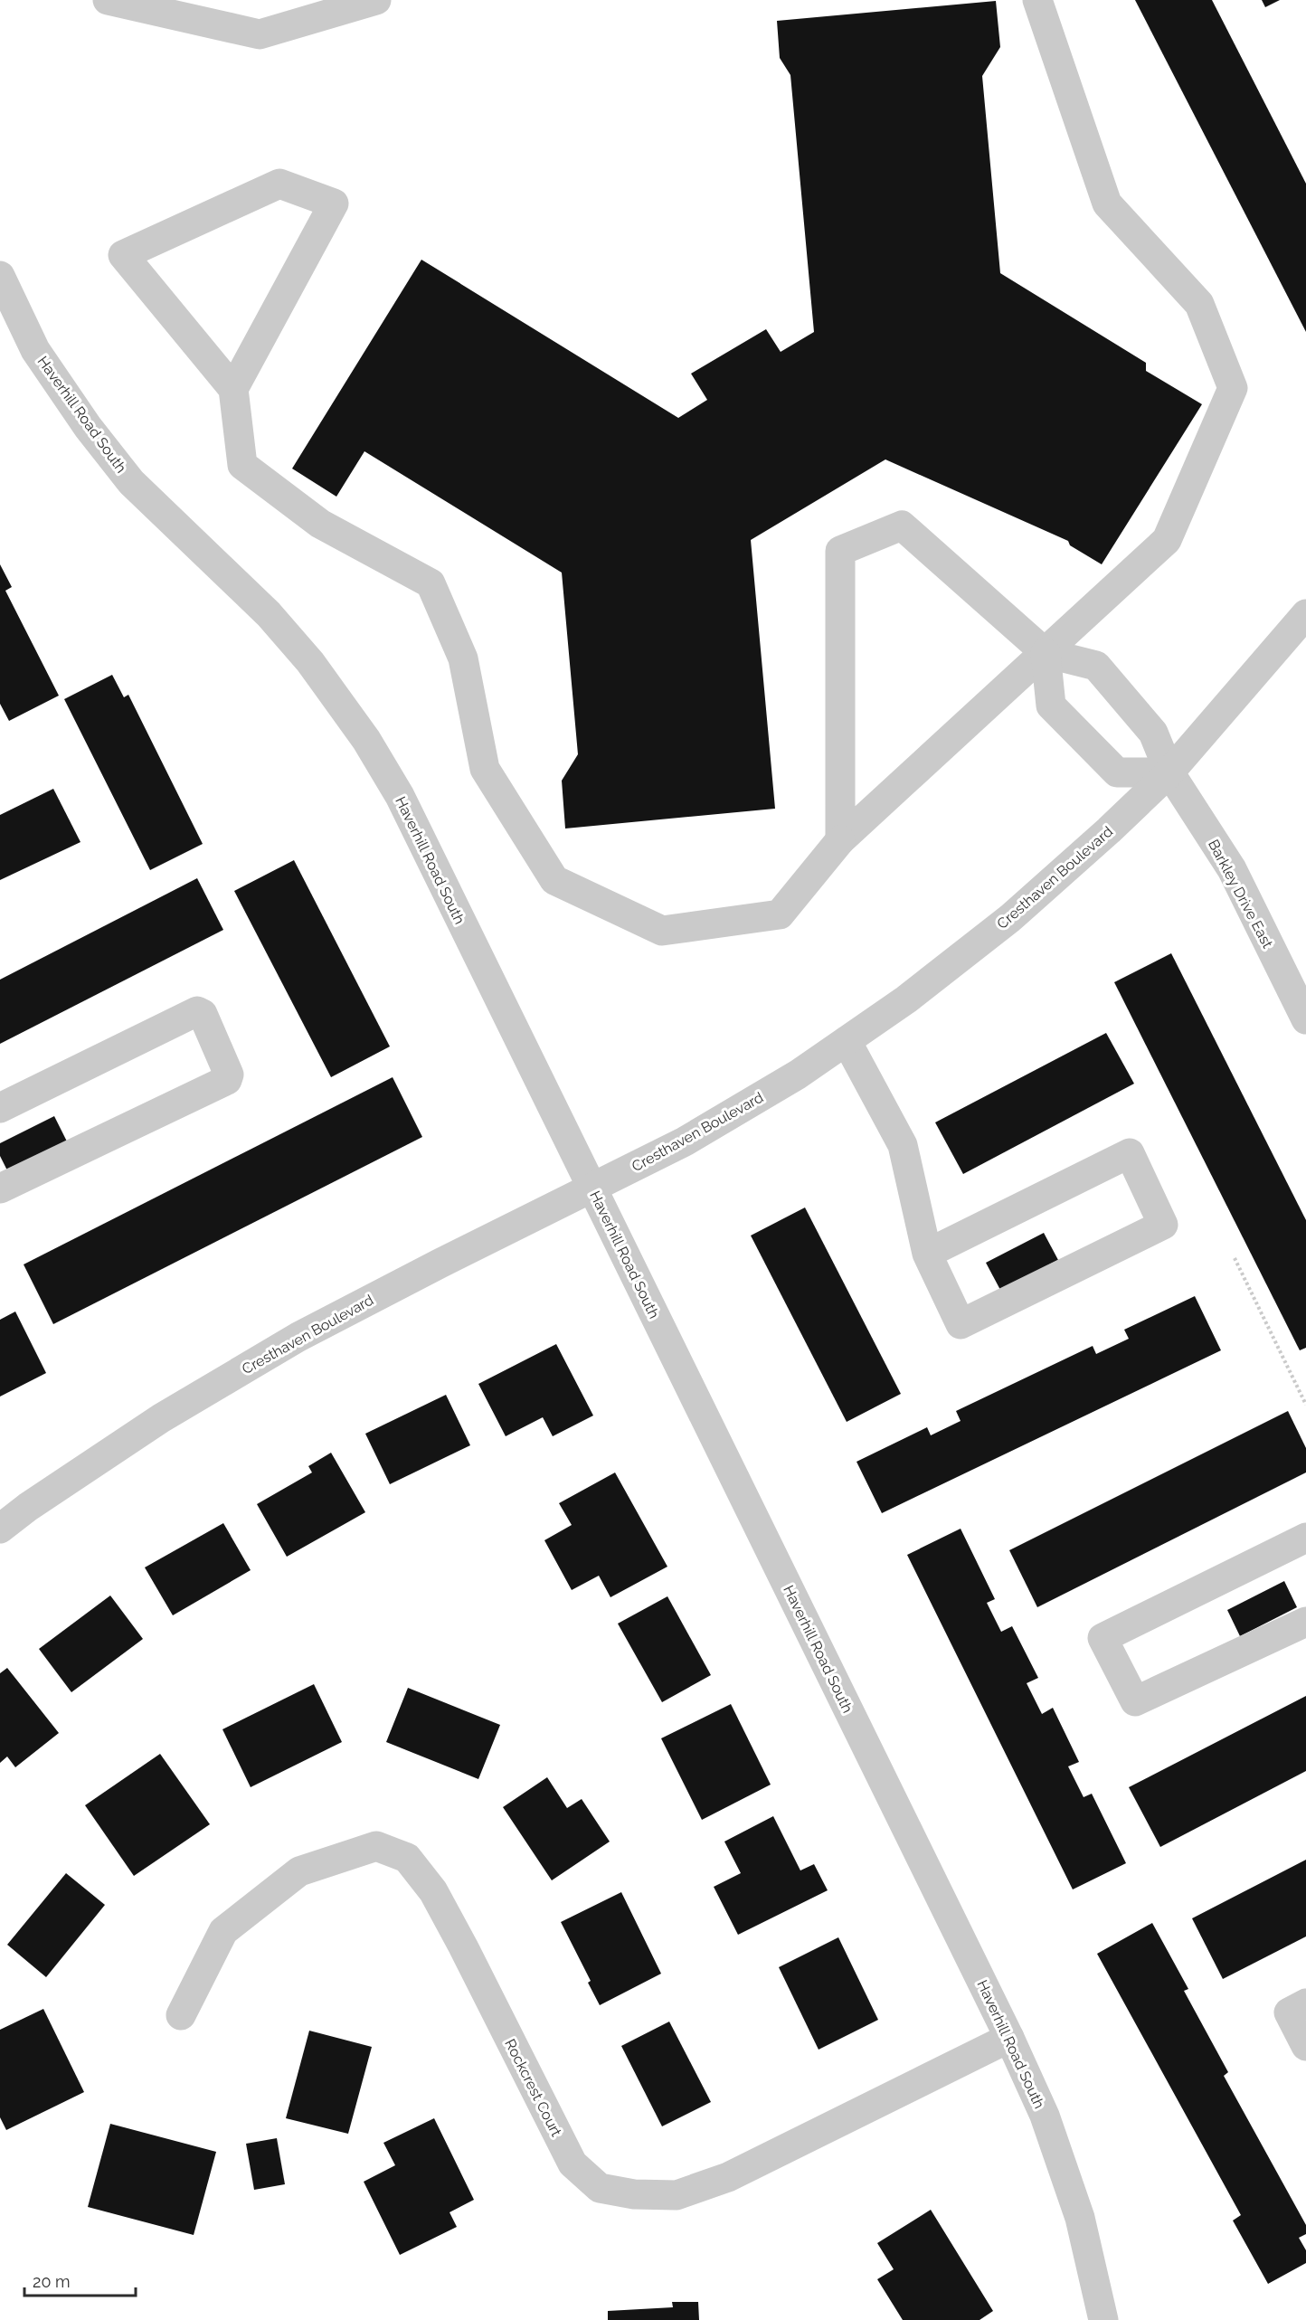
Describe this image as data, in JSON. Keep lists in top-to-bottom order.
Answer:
{
  "streets": {
    "street": [
      "Haverhill Road South",
      "Cresthaven Boulevard",
      "Barkley Drive East",
      "Rockcrest Court"
    ]
  },
  "crossings": [
    ["Haverhill Road South", "Cresthaven Boulevard"],
    ["Haverhill Road South", "Rockcrest Court"],
    ["Cresthaven Boulevard", "Barkley Drive East"]
  ],
  "scale_bar": "20 m"
}
